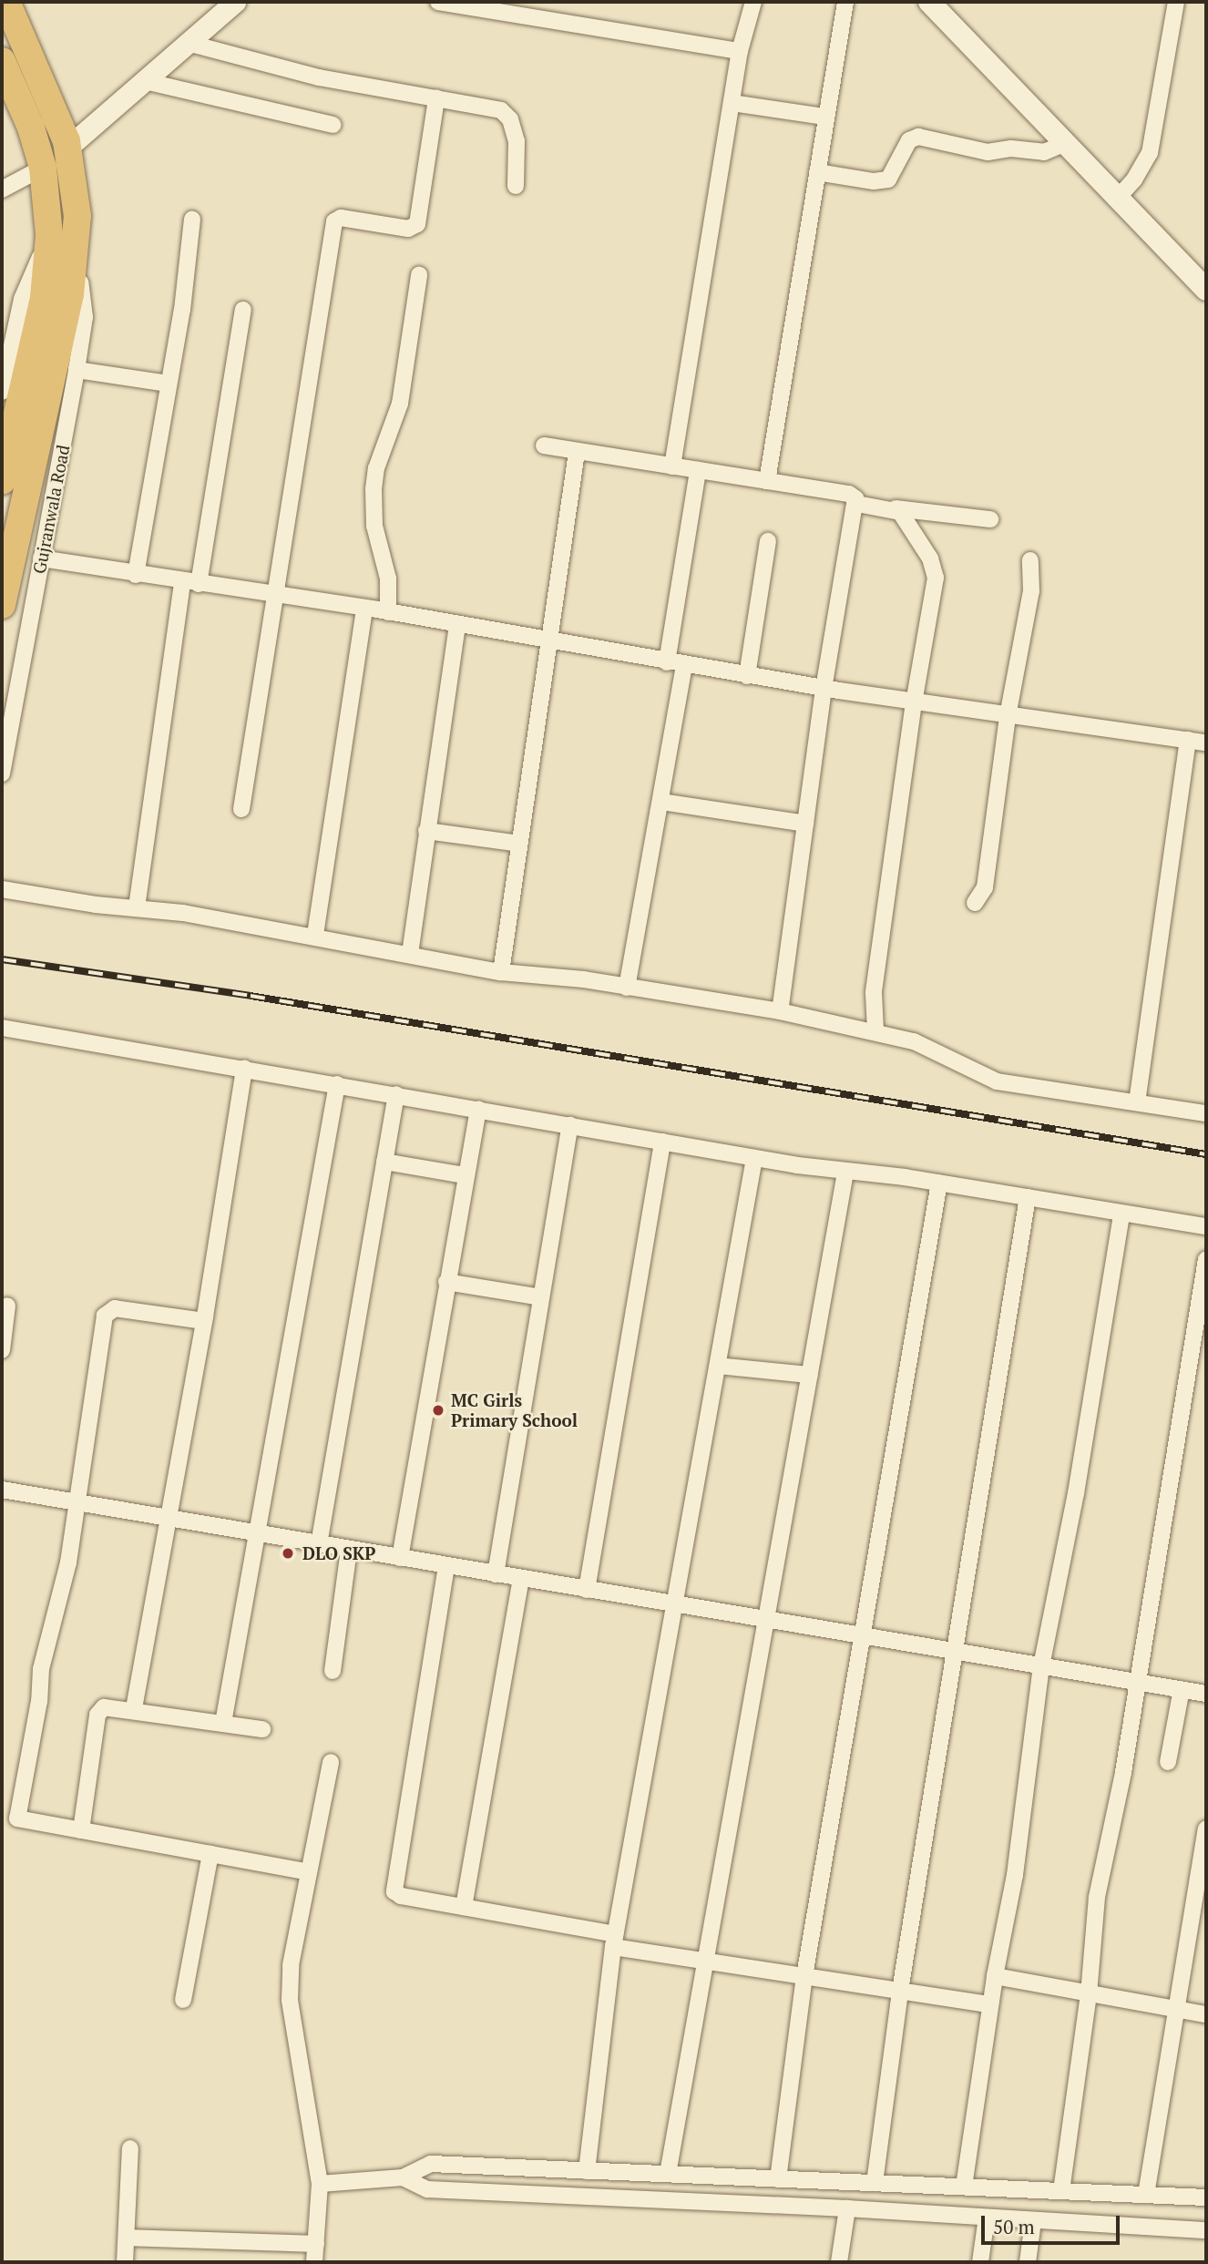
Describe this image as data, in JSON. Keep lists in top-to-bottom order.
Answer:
{
  "streets": {
    "highway": ["Gujranwala Road"]
  },
  "places": ["MC Girls Primary School", "DLO SKP"],
  "scale_bar": "50 m"
}
